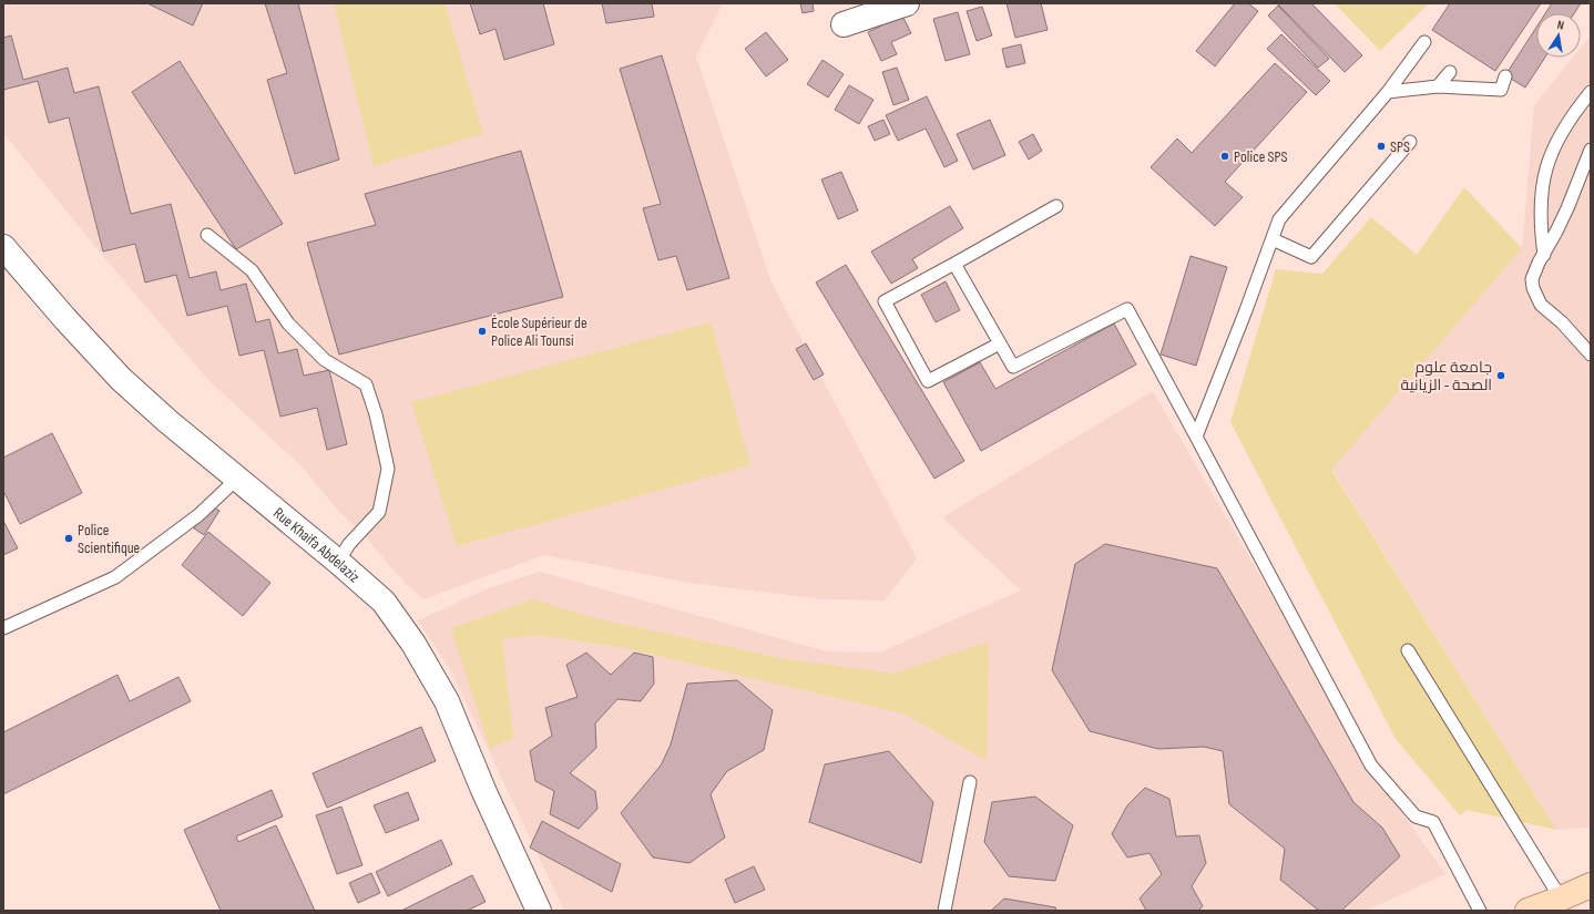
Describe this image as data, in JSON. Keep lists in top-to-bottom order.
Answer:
{
  "streets": {
    "street": ["Rue Khaifa Abdelaziz"]
  },
  "places": [
    "SPS",
    "Police SPS",
    "École Supérieur de Police Ali Tounsi",
    "جامعة علوم الصحة - الزيانية",
    "Police Scientifique"
  ],
  "north": "top"
}
